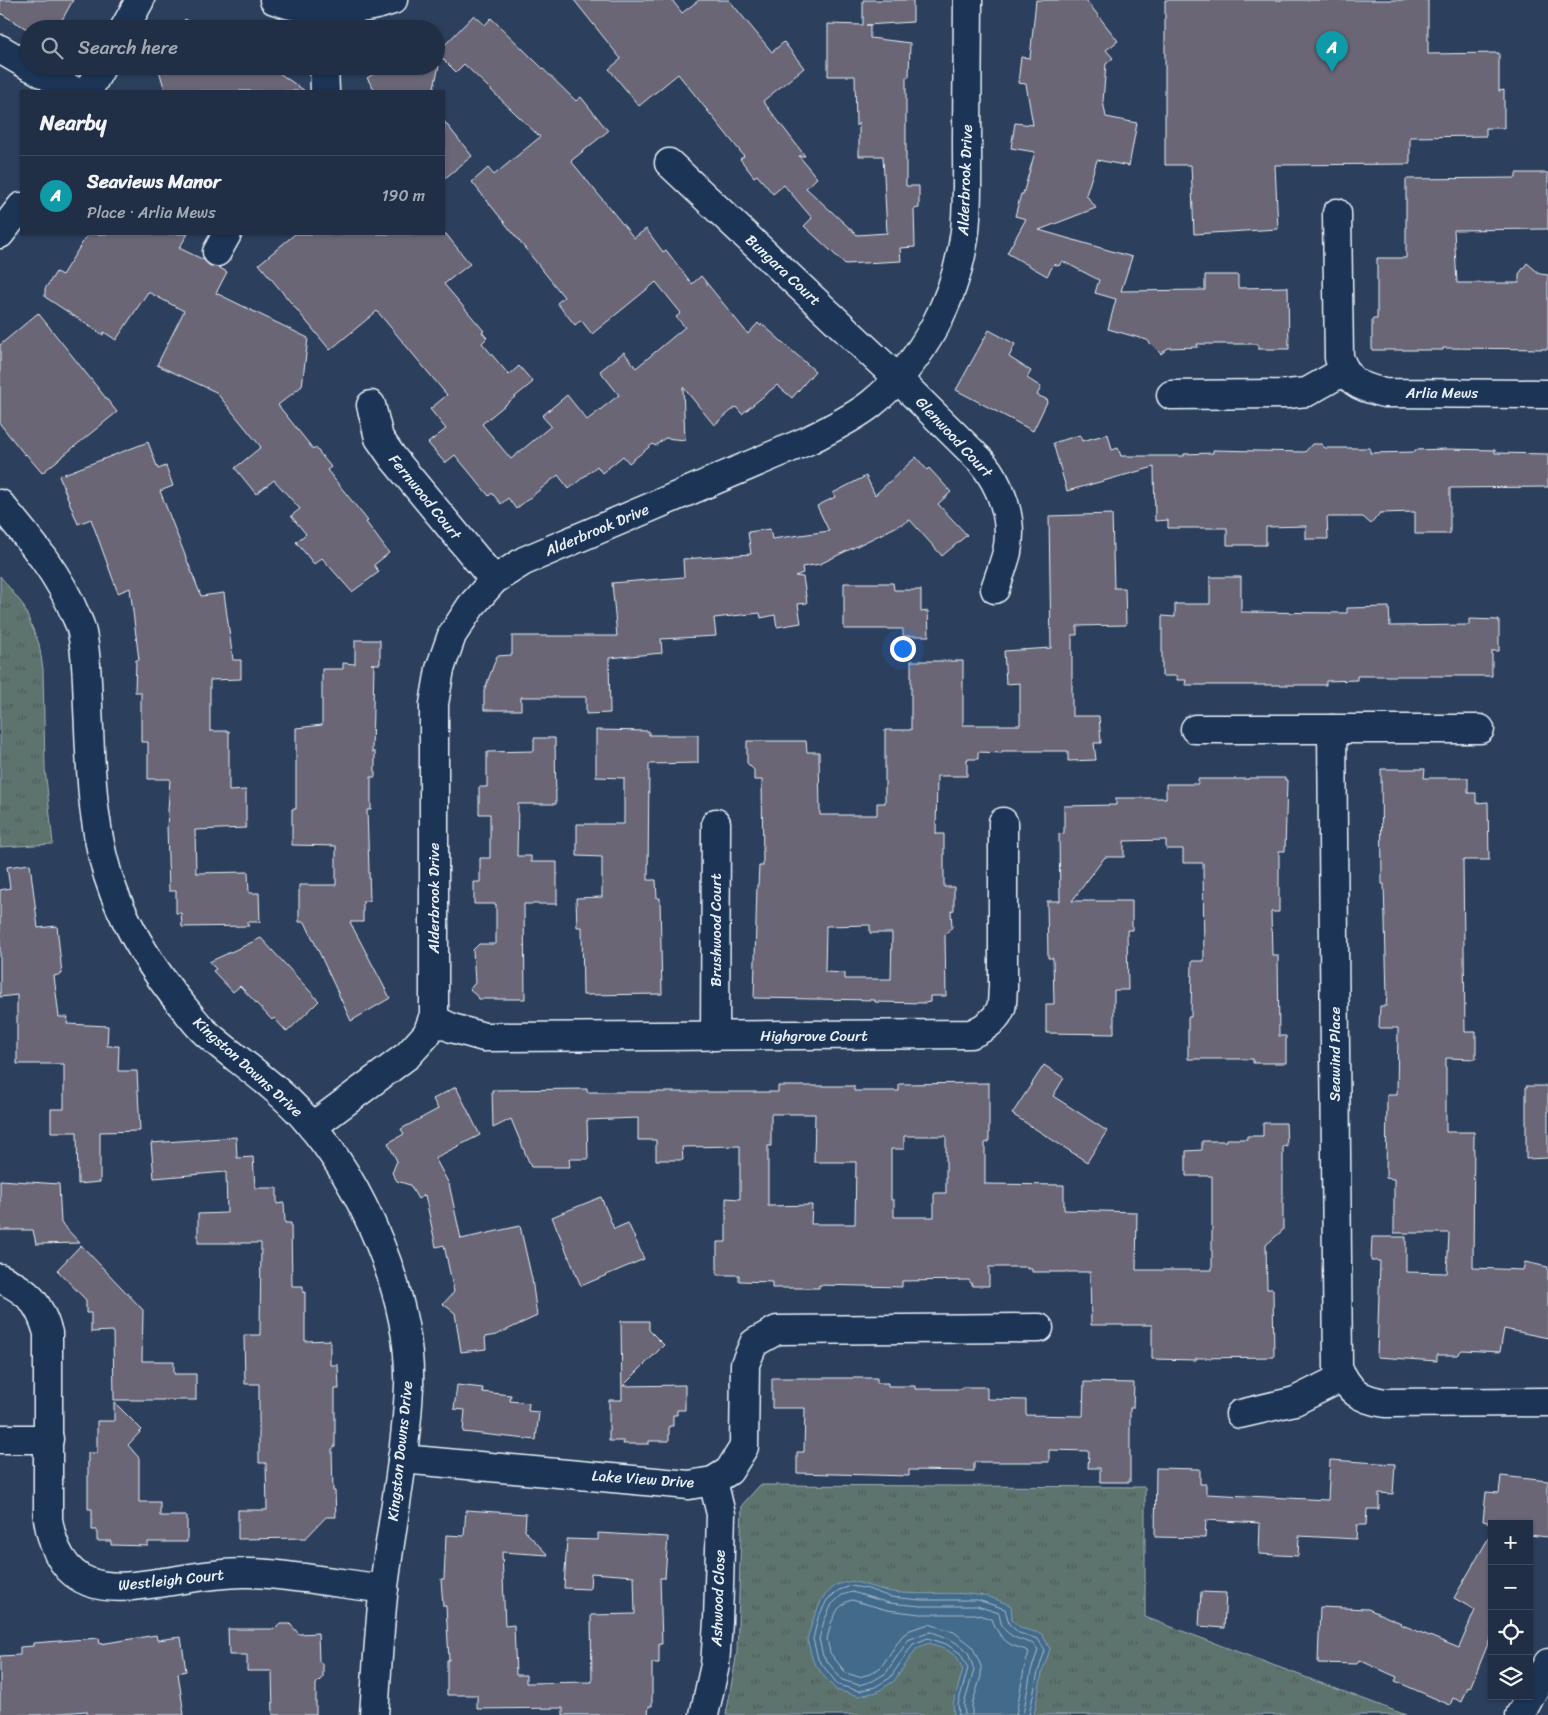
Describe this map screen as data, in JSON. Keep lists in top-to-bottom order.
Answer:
{
  "streets": {
    "street": [
      "Alderbrook Drive",
      "Bungara Court",
      "Arlia Mews",
      "Glenwood Court",
      "Fernwood Court",
      "Brushwood Court",
      "Highgrove Court",
      "Seawind Place",
      "Kingston Downs Drive",
      "Lake View Drive",
      "Westleigh Court",
      "Ashwood Close"
    ]
  },
  "crossings": [
    ["Alderbrook Drive", "Bungara Court"],
    ["Alderbrook Drive", "Glenwood Court"],
    ["Alderbrook Drive", "Fernwood Court"],
    ["Alderbrook Drive", "Highgrove Court"],
    ["Alderbrook Drive", "Kingston Downs Drive"],
    ["Bungara Court", "Glenwood Court"],
    ["Brushwood Court", "Highgrove Court"],
    ["Kingston Downs Drive", "Lake View Drive"],
    ["Kingston Downs Drive", "Westleigh Court"],
    ["Lake View Drive", "Ashwood Close"]
  ],
  "page": {
    "search": "Search here",
    "pins": "A",
    "heading": "Nearby",
    "list": [
      {
        "mark": "A",
        "name": "Seaviews Manor",
        "note": "Place · Arlia Mews",
        "value": "190 m"
      }
    ],
    "map_buttons": ["+", "−"]
  }
}
